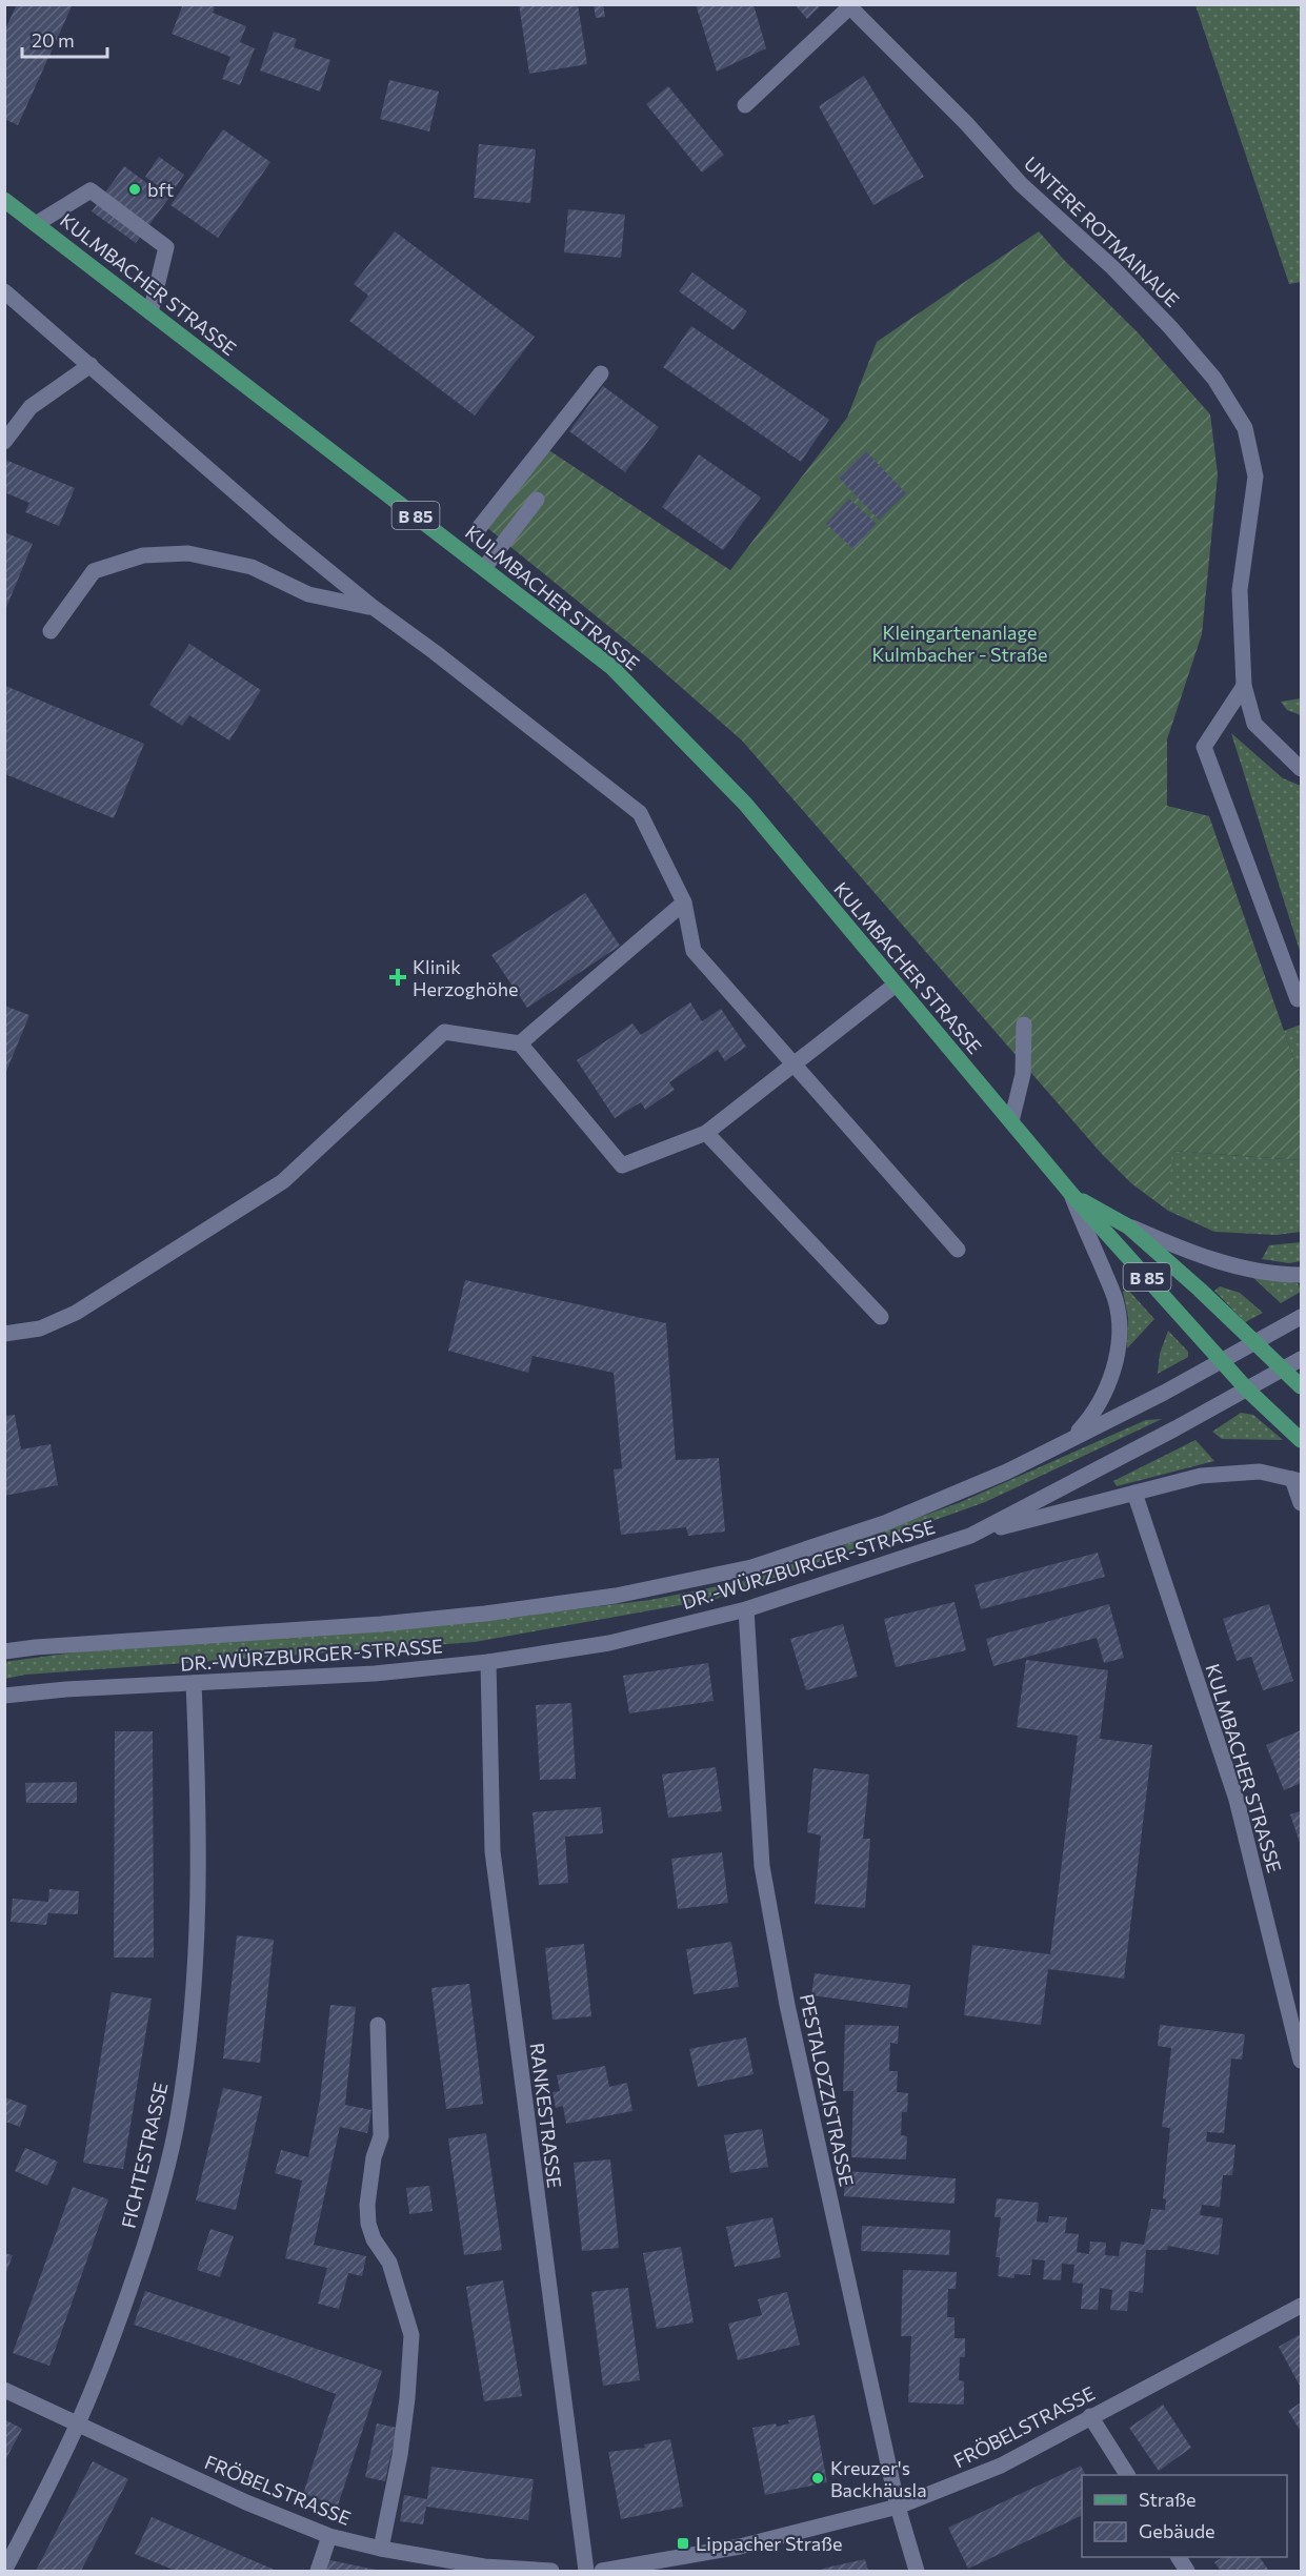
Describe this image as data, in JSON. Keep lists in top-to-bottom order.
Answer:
{
  "streets": {
    "main road": ["KULMBACHER STRASSE", "B 85"],
    "street": [
      "UNTERE ROTMAINAUE",
      "DR.-WÜRZBURGER-STRASSE",
      "PESTALOZZISTRASSE",
      "RANKESTRASSE",
      "FICHTESTRASSE",
      "FRÖBELSTRASSE"
    ]
  },
  "crossings": [
    ["KULMBACHER STRASSE", "B 85"],
    ["KULMBACHER STRASSE", "DR.-WÜRZBURGER-STRASSE"],
    ["B 85", "DR.-WÜRZBURGER-STRASSE"],
    ["DR.-WÜRZBURGER-STRASSE", "PESTALOZZISTRASSE"],
    ["DR.-WÜRZBURGER-STRASSE", "RANKESTRASSE"],
    ["DR.-WÜRZBURGER-STRASSE", "FICHTESTRASSE"],
    ["PESTALOZZISTRASSE", "FRÖBELSTRASSE"],
    ["FICHTESTRASSE", "FRÖBELSTRASSE"]
  ],
  "parks": ["Kleingartenanlage Kulmbacher - Straße"],
  "places": {
    "other": ["bft", "Kreuzer's Backhäusla"],
    "health": ["Klinik Herzoghöhe"],
    "transit": ["Lippacher Straße"]
  },
  "legend": ["Straße", "Gebäude"],
  "scale_bar": "20 m"
}
